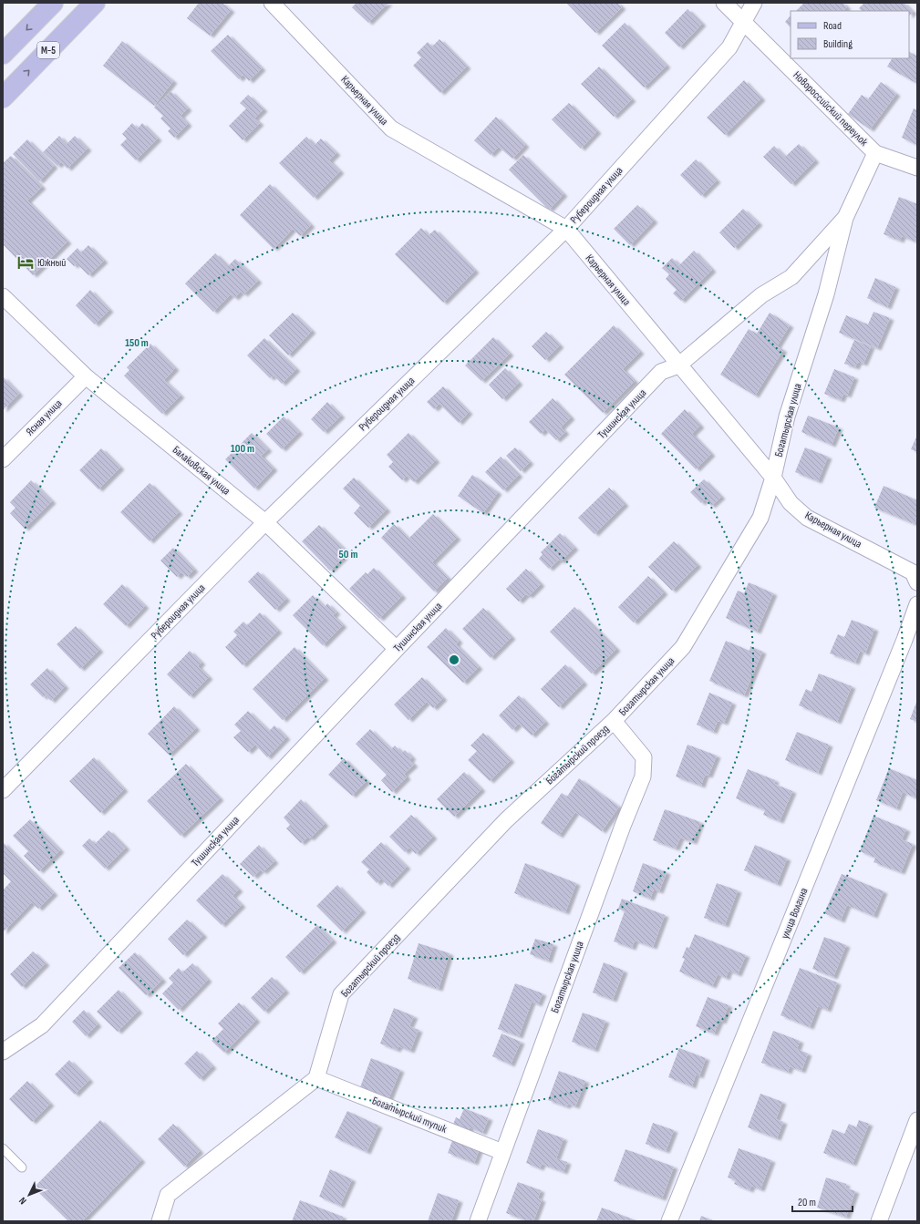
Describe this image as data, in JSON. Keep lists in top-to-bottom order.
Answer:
{
  "streets": {
    "main road": ["М-5"],
    "street": [
      "Карьерная улица",
      "Новороссийский переулок",
      "Рубероидная улица",
      "Тушинская улица",
      "Ясная улица",
      "Богатырская улица",
      "Балаковская улица",
      "Богатырский проезд",
      "улица Волгина",
      "Богатырский тупик"
    ]
  },
  "crossings": [
    ["Карьерная улица", "Рубероидная улица"],
    ["Карьерная улица", "Тушинская улица"],
    ["Карьерная улица", "Богатырская улица"],
    ["Новороссийский переулок", "Рубероидная улица"],
    ["Новороссийский переулок", "Богатырская улица"],
    ["Рубероидная улица", "Балаковская улица"],
    ["Тушинская улица", "Богатырская улица"],
    ["Тушинская улица", "Балаковская улица"],
    ["Ясная улица", "Балаковская улица"],
    ["Богатырская улица", "Богатырский проезд"],
    ["Богатырская улица", "Богатырский тупик"],
    ["Богатырский проезд", "Богатырский тупик"]
  ],
  "places": {
    "hotel": ["Южный"]
  },
  "legend": ["Road", "Building"],
  "scale_bar": "20 m",
  "north": "bottom left",
  "rings": ["150 m", "100 m", "50 m"]
}
